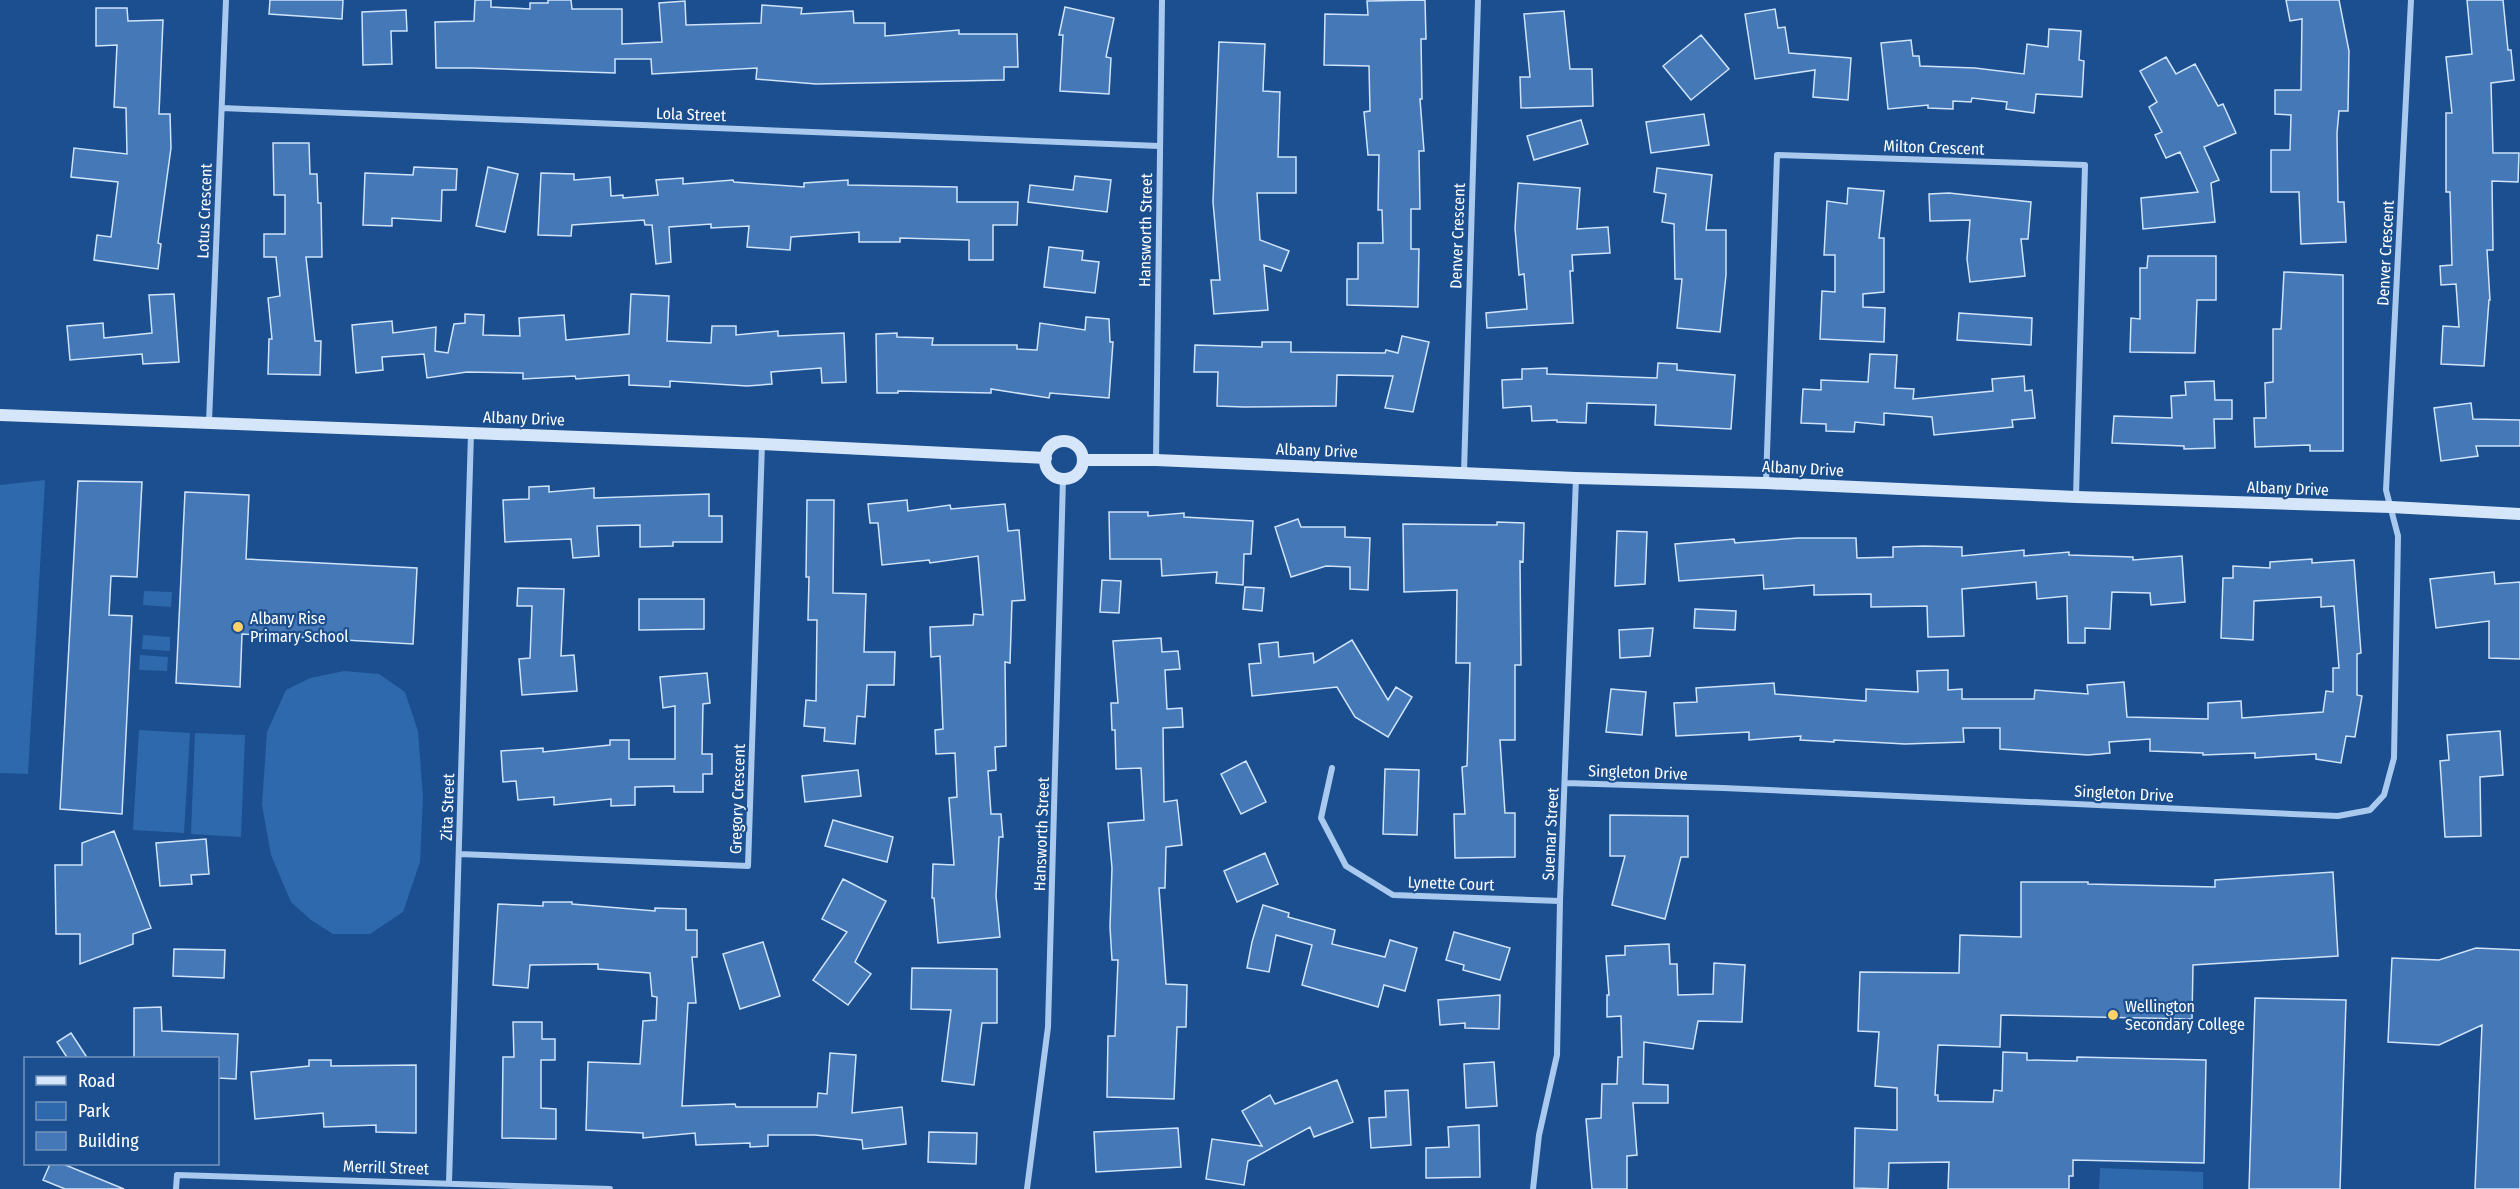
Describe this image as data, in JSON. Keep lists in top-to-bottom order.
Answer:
{
  "streets": {
    "street": [
      "Lola Street",
      "Milton Crescent",
      "Lotus Crescent",
      "Hansworth Street",
      "Denver Crescent",
      "Albany Drive",
      "Singleton Drive",
      "Gregory Crescent",
      "Zita Street",
      "Suemar Street",
      "Lynette Court",
      "Merrill Street"
    ]
  },
  "crossings": [
    ["Lola Street", "Lotus Crescent"],
    ["Lola Street", "Hansworth Street"],
    ["Milton Crescent", "Albany Drive"],
    ["Lotus Crescent", "Albany Drive"],
    ["Hansworth Street", "Albany Drive"],
    ["Denver Crescent", "Albany Drive"],
    ["Denver Crescent", "Singleton Drive"],
    ["Albany Drive", "Singleton Drive"],
    ["Albany Drive", "Gregory Crescent"],
    ["Albany Drive", "Zita Street"],
    ["Albany Drive", "Suemar Street"],
    ["Singleton Drive", "Suemar Street"],
    ["Gregory Crescent", "Zita Street"],
    ["Zita Street", "Merrill Street"],
    ["Suemar Street", "Lynette Court"]
  ],
  "places": ["Albany Rise Primary School", "Wellington Secondary College"],
  "legend": ["Road", "Park", "Building"]
}
